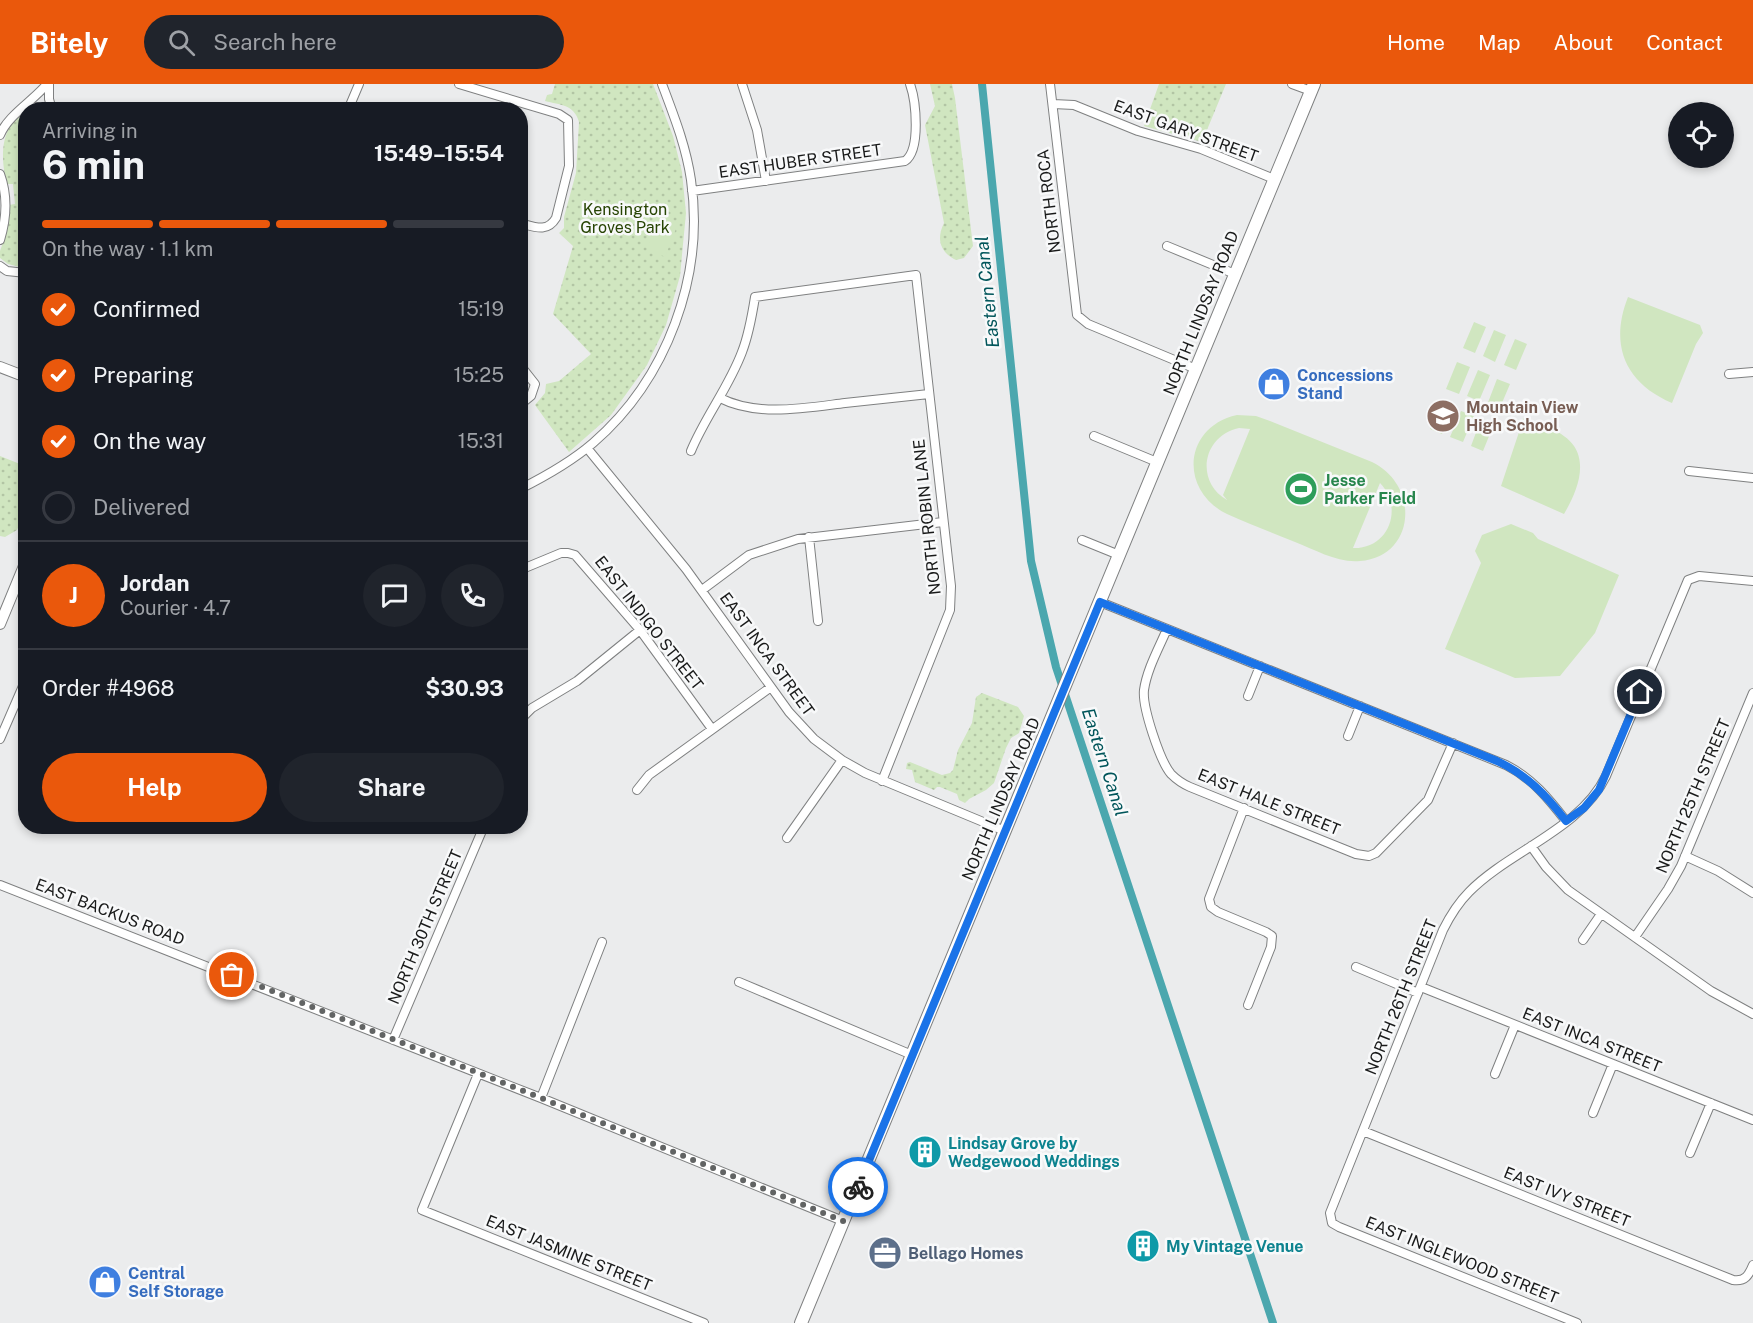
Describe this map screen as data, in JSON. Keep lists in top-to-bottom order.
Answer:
{
  "streets": {
    "main road": ["NORTH LINDSAY ROAD"],
    "street": [
      "EAST GARY STREET",
      "EAST HUBER STREET",
      "NORTH ROCA",
      "NORTH ROBIN LANE",
      "EAST INDIGO STREET",
      "EAST INCA STREET",
      "NORTH 25TH STREET",
      "EAST HALE STREET",
      "EAST BACKUS ROAD",
      "NORTH 30TH STREET",
      "NORTH 26TH STREET",
      "EAST IVY STREET",
      "EAST JASMINE STREET",
      "EAST INGLEWOOD STREET"
    ]
  },
  "crossings": [
    ["EAST GARY STREET", "NORTH ROCA"],
    ["EAST GARY STREET", "NORTH LINDSAY ROAD"],
    ["NORTH ROCA", "NORTH LINDSAY ROAD"],
    ["NORTH LINDSAY ROAD", "EAST INCA STREET"],
    ["NORTH LINDSAY ROAD", "EAST BACKUS ROAD"],
    ["NORTH ROBIN LANE", "EAST INCA STREET"],
    ["EAST INCA STREET", "NORTH 26TH STREET"],
    ["EAST BACKUS ROAD", "NORTH 30TH STREET"],
    ["EAST BACKUS ROAD", "EAST JASMINE STREET"],
    ["NORTH 26TH STREET", "EAST IVY STREET"],
    ["NORTH 26TH STREET", "EAST INGLEWOOD STREET"]
  ],
  "water": ["Eastern Canal"],
  "parks": ["Kensington Groves Park"],
  "places": {
    "shop": ["Concessions Stand", "Central Self Storage"],
    "school or university": ["Mountain View High School"],
    "sports": ["Jesse Parker Field"],
    "building": ["Lindsay Grove by Wedgewood Weddings", "My Vintage Venue"],
    "office": ["Bellago Homes"]
  },
  "page": {
    "header": "Bitely",
    "search": "Search here",
    "nav": [
      "Home",
      "Map",
      "About",
      "Contact"
    ],
    "heading": ["6 min", "Arriving in", "15:49–15:54"],
    "panel": [
      "Jordan",
      "Courier · 4.7",
      "Order #4968",
      "$30.93"
    ],
    "bar": "On the way · 1.1 km",
    "list": [
      ["Confirmed", "15:19"],
      ["Preparing", "15:25"],
      ["On the way", "15:31"],
      "Delivered"
    ],
    "round": "J",
    "buttons": ["Help", "Share"]
  }
}
